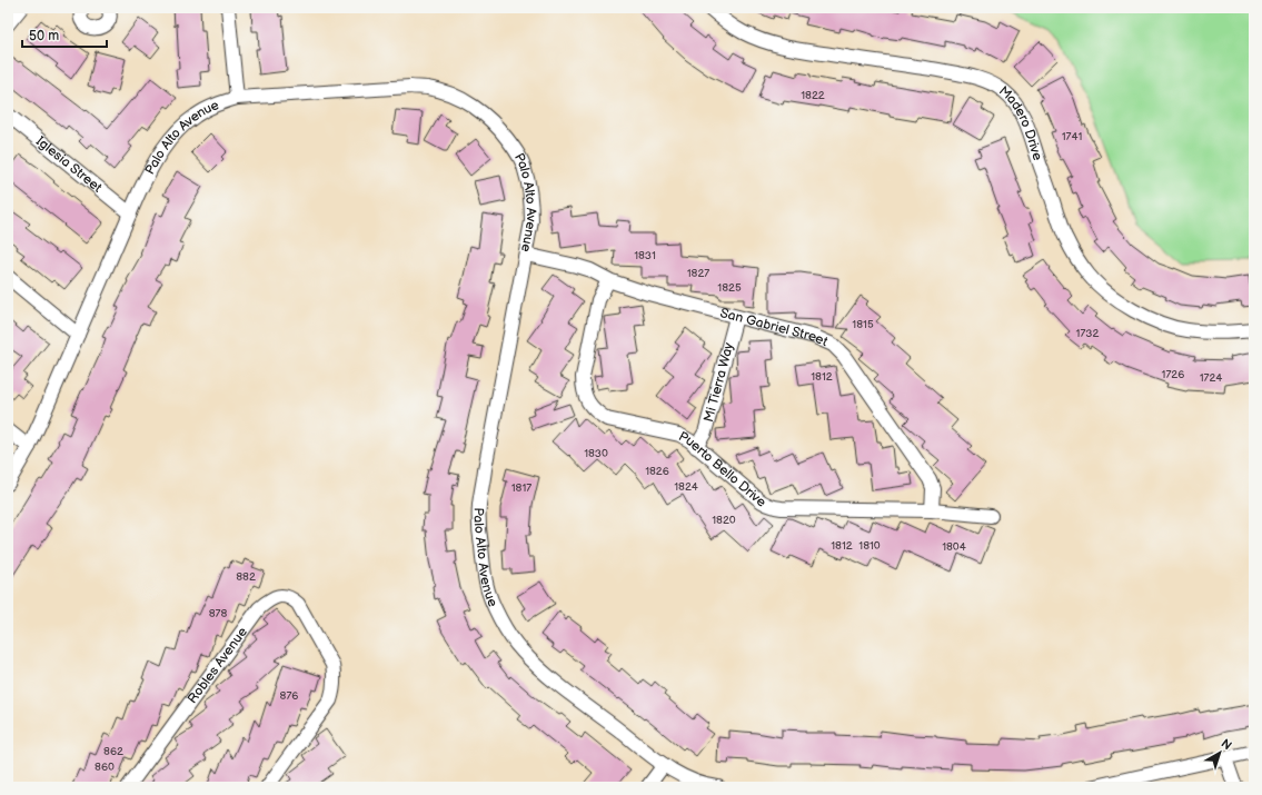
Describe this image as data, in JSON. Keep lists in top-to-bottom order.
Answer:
{
  "streets": {
    "street": [
      "Madero Drive",
      "Palo Alto Avenue",
      "Iglesia Street",
      "San Gabriel Street",
      "Mi Tierra Way",
      "Puerto Bello Drive",
      "Robles Avenue"
    ]
  },
  "crossings": [
    ["Palo Alto Avenue", "Iglesia Street"],
    ["Palo Alto Avenue", "San Gabriel Street"],
    ["San Gabriel Street", "Mi Tierra Way"],
    ["San Gabriel Street", "Puerto Bello Drive"],
    ["Mi Tierra Way", "Puerto Bello Drive"]
  ],
  "house_numbers": [
    "1822",
    "1741",
    "1831",
    "1827",
    "1825",
    "1815",
    "1732",
    "1726",
    "1812",
    "1724",
    "1830",
    "1826",
    "1824",
    "1817",
    "1820",
    "1812",
    "1810",
    "1804",
    "882",
    "878",
    "876",
    "862",
    "860"
  ],
  "scale_bar": "50 m",
  "north": "top right"
}
